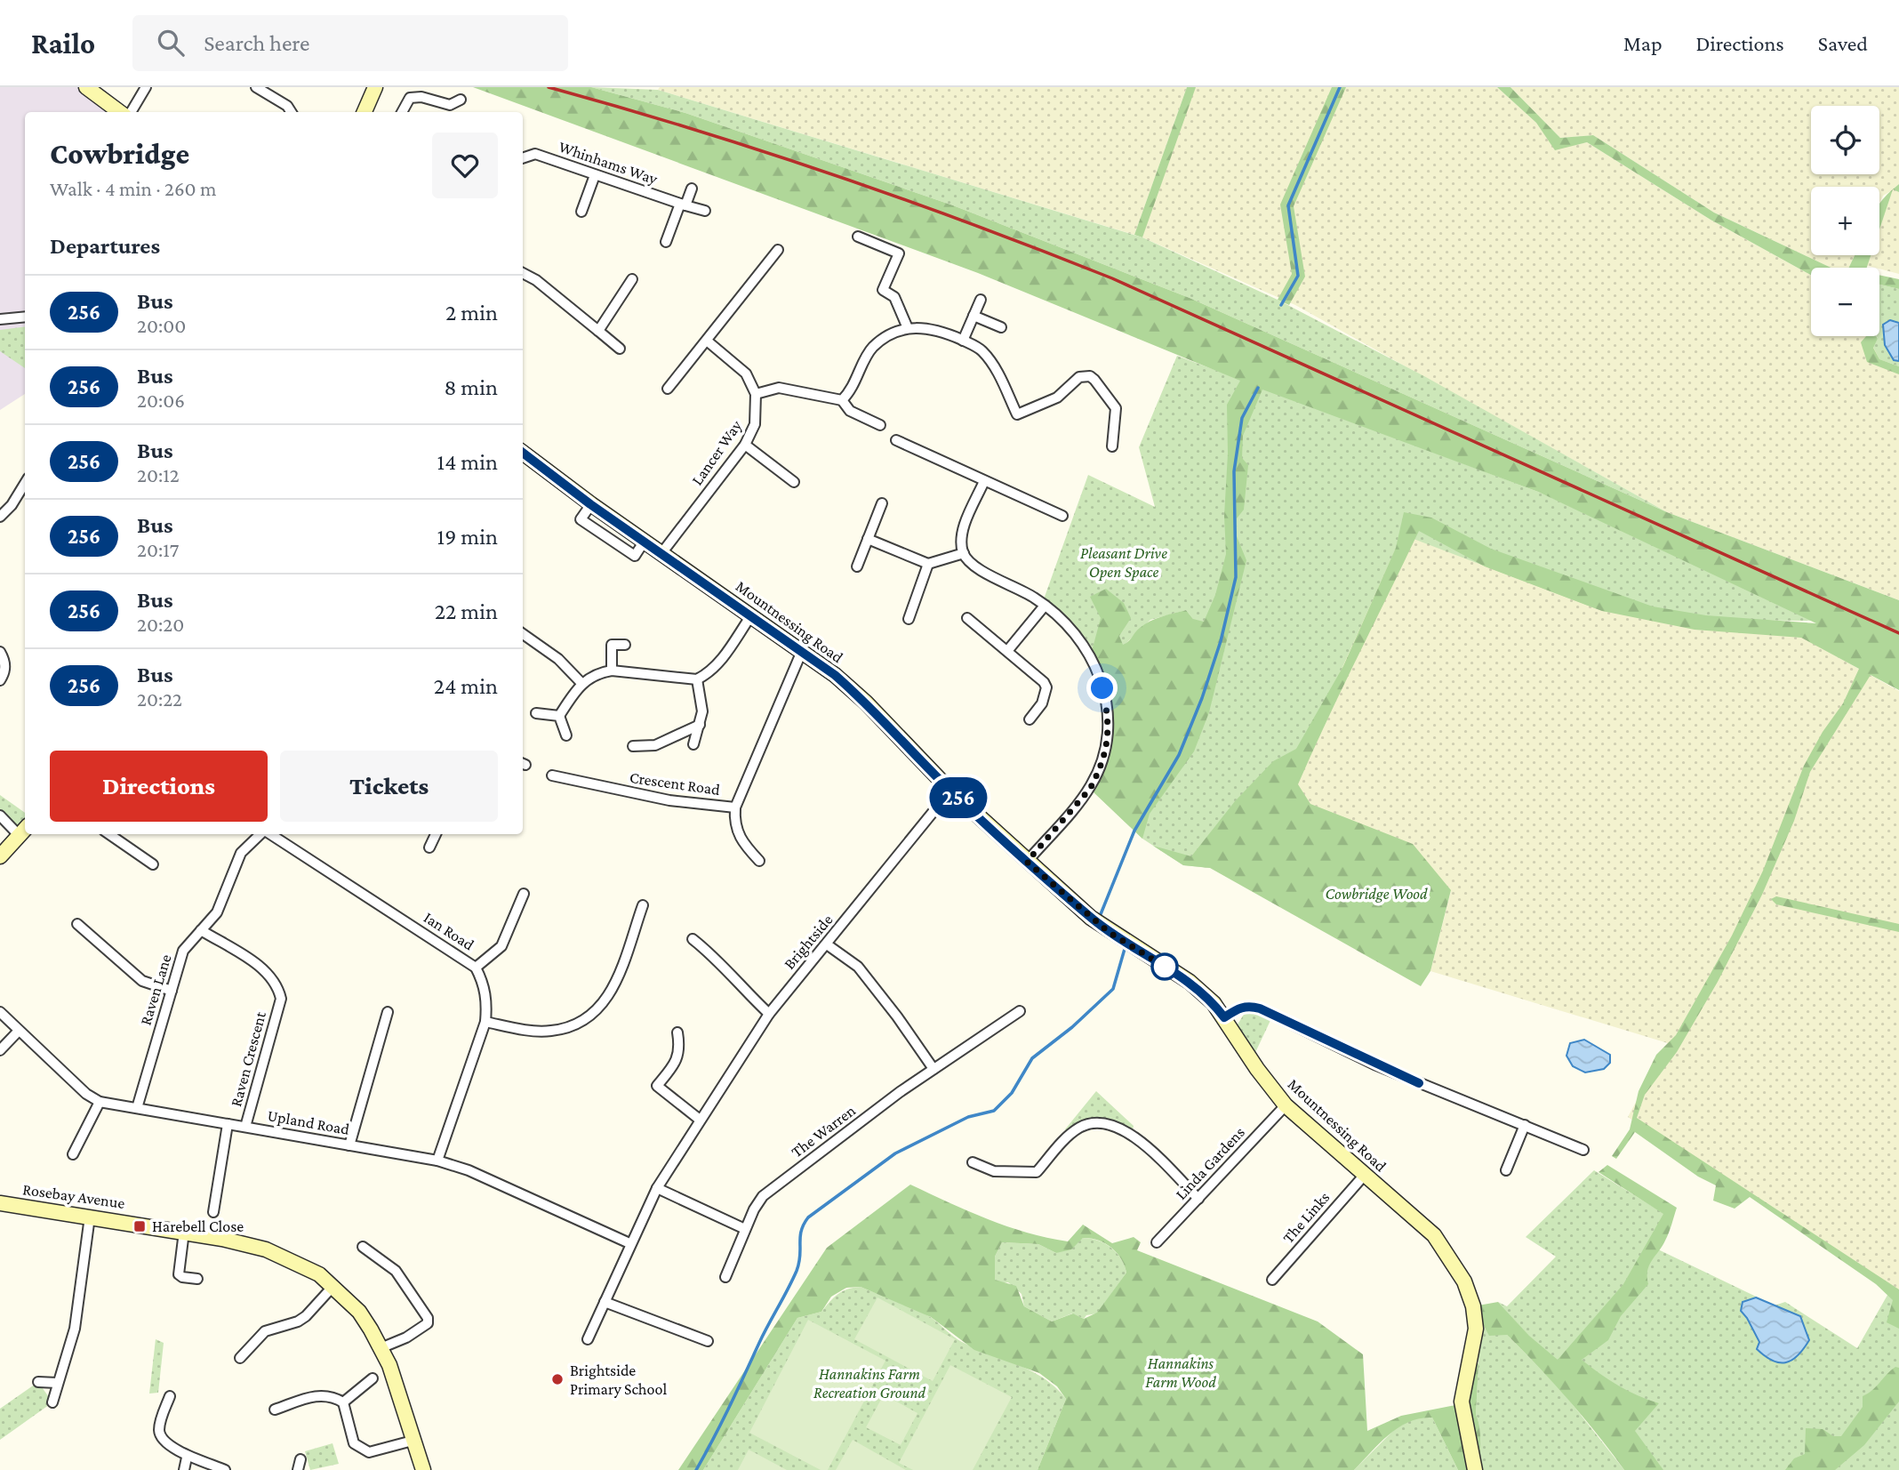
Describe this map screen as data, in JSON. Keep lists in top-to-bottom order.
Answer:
{
  "streets": {
    "street": [
      "Whinhams Way",
      "Lancer Way",
      "Mountnessing Road",
      "Crescent Road",
      "Ian Road",
      "Brightside",
      "Raven Lane",
      "Raven Crescent",
      "Upland Road",
      "The Warren",
      "Linda Gardens",
      "Rosebay Avenue",
      "The Links"
    ]
  },
  "crossings": [
    ["Lancer Way", "Mountnessing Road"],
    ["Mountnessing Road", "Crescent Road"],
    ["Mountnessing Road", "Brightside"],
    ["Mountnessing Road", "Linda Gardens"],
    ["Mountnessing Road", "The Links"],
    ["Ian Road", "Upland Road"],
    ["Brightside", "Upland Road"],
    ["Raven Lane", "Raven Crescent"],
    ["Raven Lane", "Upland Road"],
    ["Raven Crescent", "Upland Road"]
  ],
  "parks": [
    "Pleasant Drive Open Space",
    "Cowbridge Wood",
    "Hannakins Farm Wood",
    "Hannakins Farm Recreation Ground"
  ],
  "places": {
    "transit": ["Harebell Close"],
    "other": ["Brightside Primary School"]
  },
  "lines": ["bus line 256"],
  "page": {
    "header": "Railo",
    "search": "Search here",
    "nav": ["Map", "Directions", "Saved"],
    "on_map": "256",
    "map_buttons": ["+", "−"],
    "heading": [
      ["Cowbridge", "Walk · 4 min · 260 m"],
      "Departures"
    ],
    "list": [
      {
        "mark": "256",
        "name": "Bus",
        "note": "20:00",
        "value": "2 min"
      },
      {
        "mark": "256",
        "name": "Bus",
        "note": "20:06",
        "value": "8 min"
      },
      {
        "mark": "256",
        "name": "Bus",
        "note": "20:12",
        "value": "14 min"
      },
      {
        "mark": "256",
        "name": "Bus",
        "note": "20:17",
        "value": "19 min"
      },
      {
        "mark": "256",
        "name": "Bus",
        "note": "20:20",
        "value": "22 min"
      },
      {
        "mark": "256",
        "name": "Bus",
        "note": "20:22",
        "value": "24 min"
      }
    ],
    "buttons": ["Directions", "Tickets"]
  }
}
